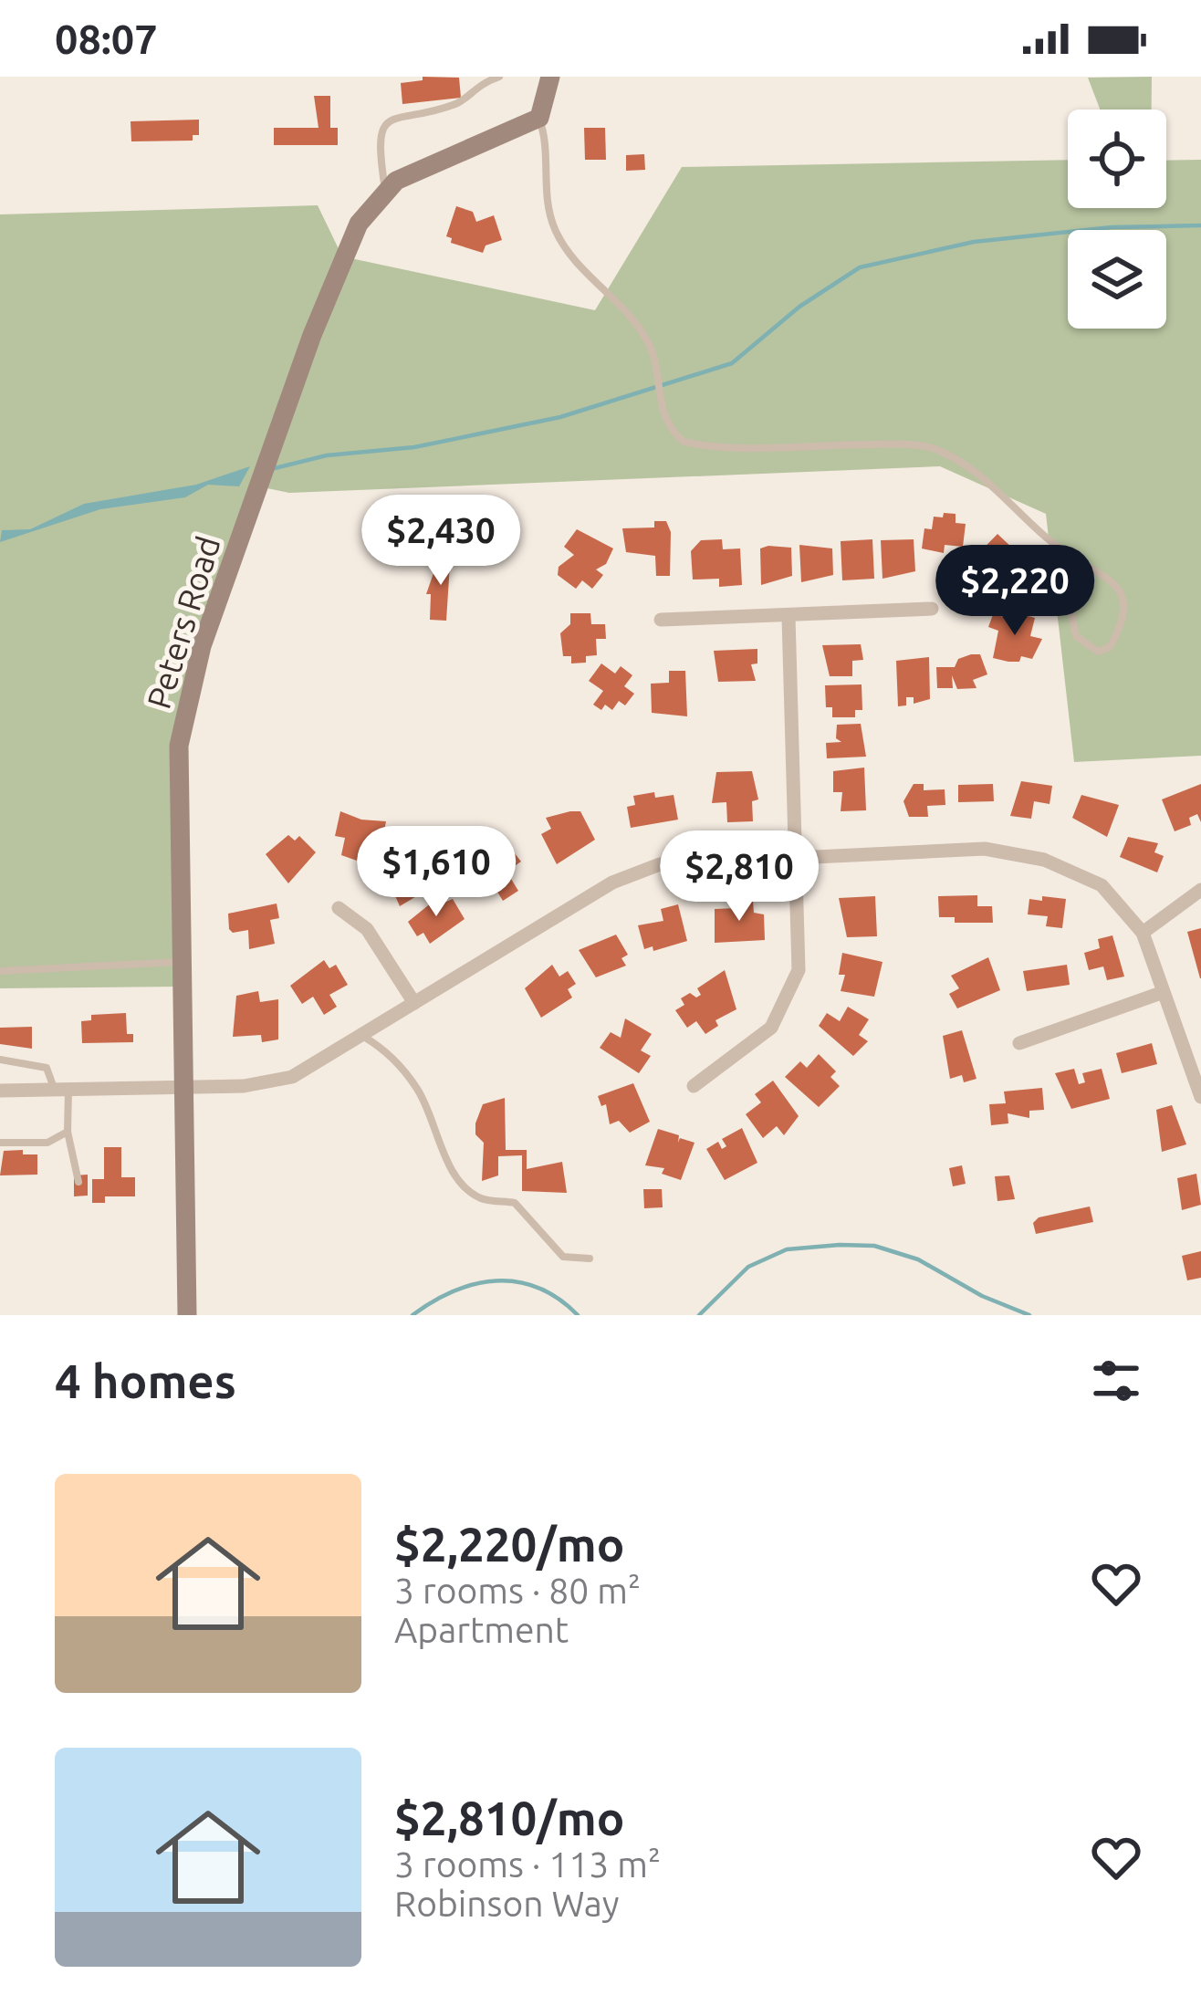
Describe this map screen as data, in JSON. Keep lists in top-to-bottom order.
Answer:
{
  "streets": {
    "street": ["Peters Road"]
  },
  "page": {
    "status": "08:07",
    "price": [
      "$2,430",
      "$2,220",
      "$1,610",
      "$2,810"
    ],
    "heading": "4 homes",
    "list": [
      {
        "name": "$2,220/mo",
        "note": "3 rooms · 80 m² · Apartment"
      },
      {
        "name": "$2,810/mo",
        "note": "3 rooms · 113 m² · Robinson Way"
      }
    ]
  }
}
